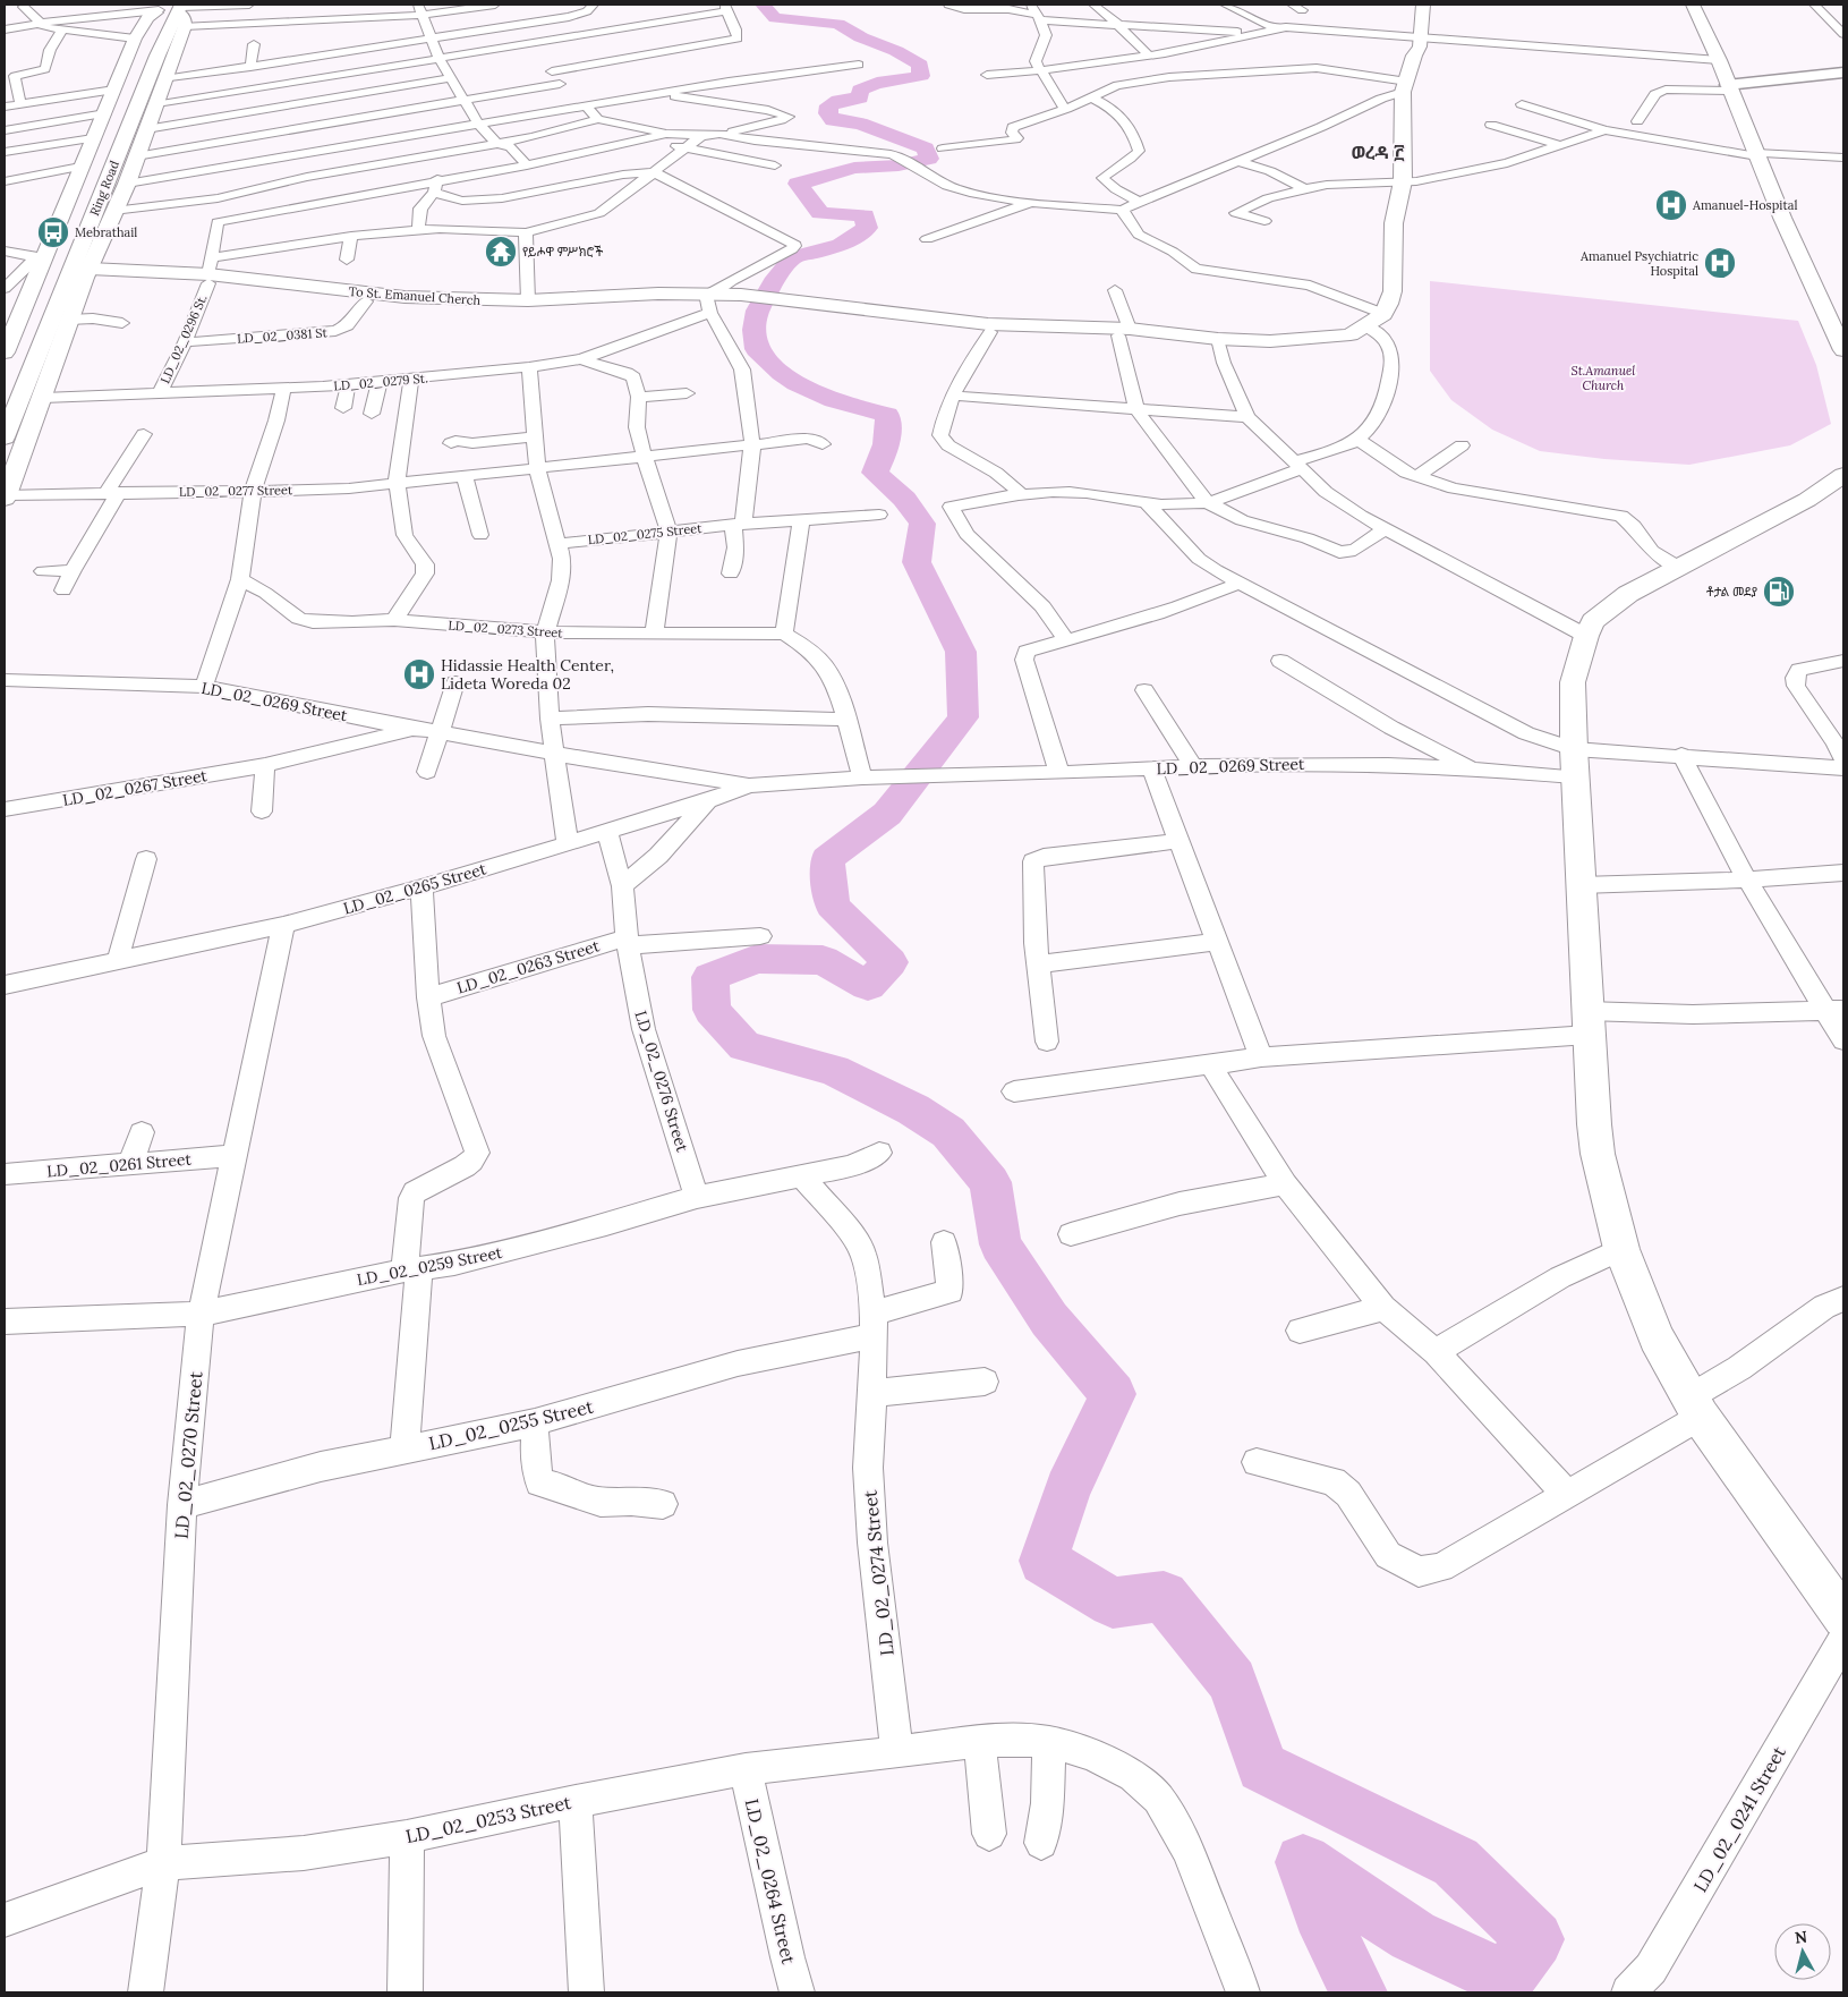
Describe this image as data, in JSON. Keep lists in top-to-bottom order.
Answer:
{
  "streets": {
    "main road": ["Ring Road", "To St. Emanuel Cherch"],
    "street": [
      "LD_02_0381 St",
      "LD_02_0296 St.",
      "LD_02_0279 St.",
      "LD_02_0277 Street",
      "LD_02_0275 Street",
      "LD_02_0273 Street",
      "LD_02_0269 Street",
      "LD_02_0267 Street",
      "LD_02_0265 Street",
      "LD_02_0263 Street",
      "LD_02_0276 Street",
      "LD_02_0261 Street",
      "LD_02_0259 Street",
      "LD_02_0255 Street",
      "LD_02_0270 Street",
      "LD_02_0274 Street",
      "LD_02_0253 Street",
      "LD_02_0241 Street",
      "LD_02_0264 Street"
    ]
  },
  "crossings": [
    ["To St. Emanuel Cherch", "LD_02_0381 St"],
    ["To St. Emanuel Cherch", "LD_02_0296 St."],
    ["To St. Emanuel Cherch", "LD_02_0279 St."],
    ["LD_02_0381 St", "LD_02_0296 St."],
    ["LD_02_0296 St.", "LD_02_0279 St."],
    ["LD_02_0269 Street", "LD_02_0267 Street"],
    ["LD_02_0269 Street", "LD_02_0265 Street"],
    ["LD_02_0265 Street", "LD_02_0276 Street"],
    ["LD_02_0265 Street", "LD_02_0270 Street"],
    ["LD_02_0263 Street", "LD_02_0276 Street"],
    ["LD_02_0276 Street", "LD_02_0259 Street"],
    ["LD_02_0261 Street", "LD_02_0270 Street"],
    ["LD_02_0259 Street", "LD_02_0270 Street"],
    ["LD_02_0259 Street", "LD_02_0274 Street"],
    ["LD_02_0255 Street", "LD_02_0270 Street"],
    ["LD_02_0255 Street", "LD_02_0274 Street"],
    ["LD_02_0270 Street", "LD_02_0253 Street"],
    ["LD_02_0274 Street", "LD_02_0253 Street"],
    ["LD_02_0253 Street", "LD_02_0264 Street"]
  ],
  "districts": ["ወረዳ ፫"],
  "parks": ["St.Amanuel Church"],
  "places": {
    "hospital": ["Amanuel-Hospital", "Amanuel Psychiatric Hospital", "Hidassie Health Center, Lideta Woreda 02"],
    "bus stop": ["Mebrathail"],
    "temple": ["የይሖዋ ምሥክሮች"],
    "fuel station": ["ቶታል መደያ"]
  },
  "north": "top"
}
